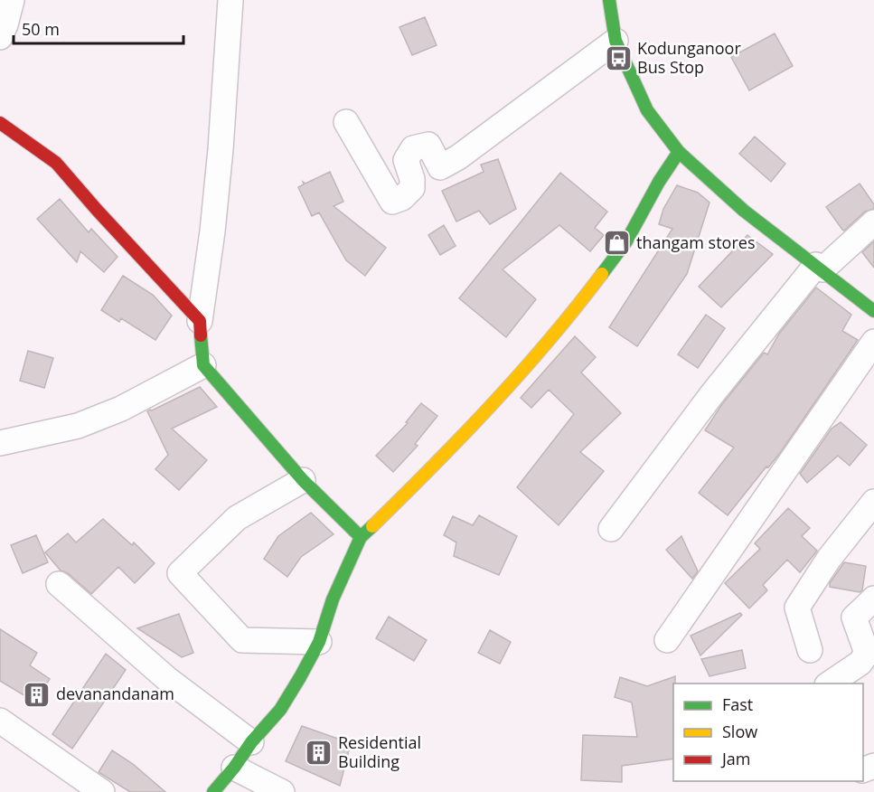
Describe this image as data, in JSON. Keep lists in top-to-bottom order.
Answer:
{
  "places": {
    "bus stop": ["Kodunganoor Bus Stop"],
    "shop": ["thangam stores"],
    "building": ["devanandanam", "Residential Building"]
  },
  "legend": ["Fast", "Slow", "Jam"],
  "scale_bar": "50 m"
}
